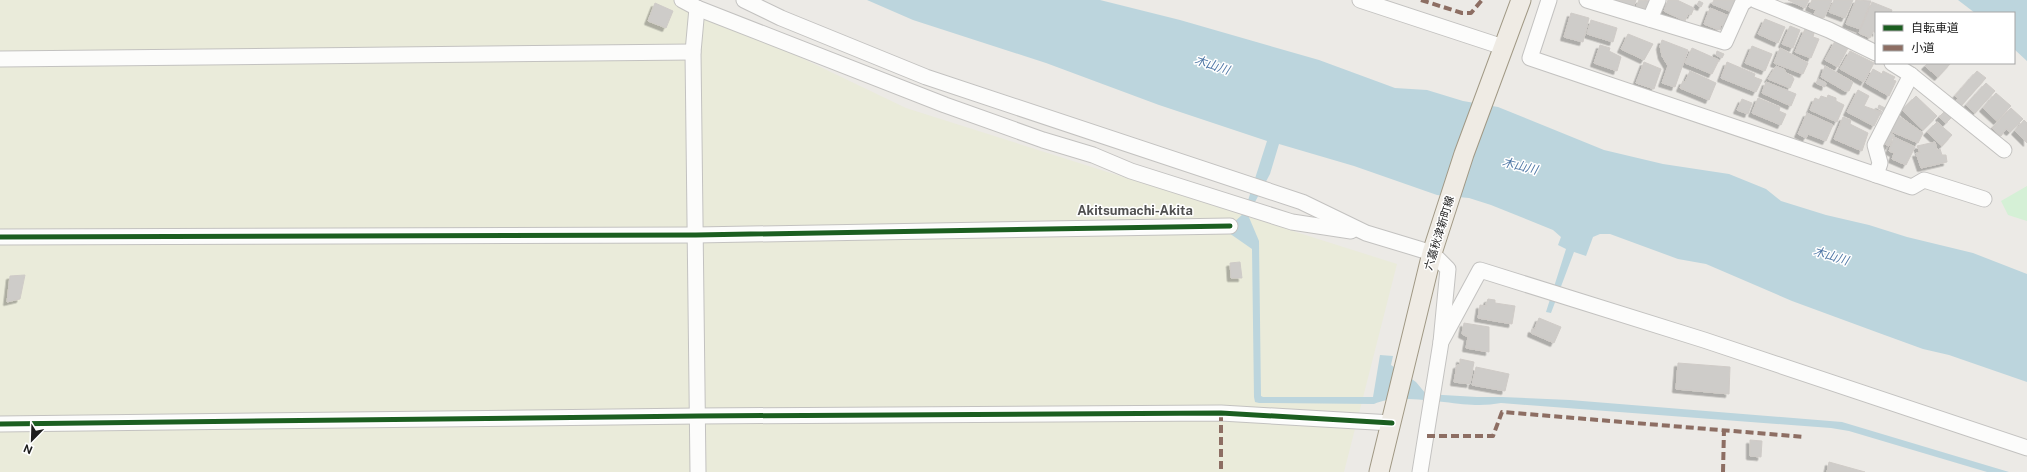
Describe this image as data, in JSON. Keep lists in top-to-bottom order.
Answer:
{
  "streets": {
    "main road": ["六嘉秋津新町線"]
  },
  "districts": ["Akitsumachi-Akita"],
  "water": ["木山川"],
  "legend": ["自転車道", "小道"],
  "north": "bottom left"
}
